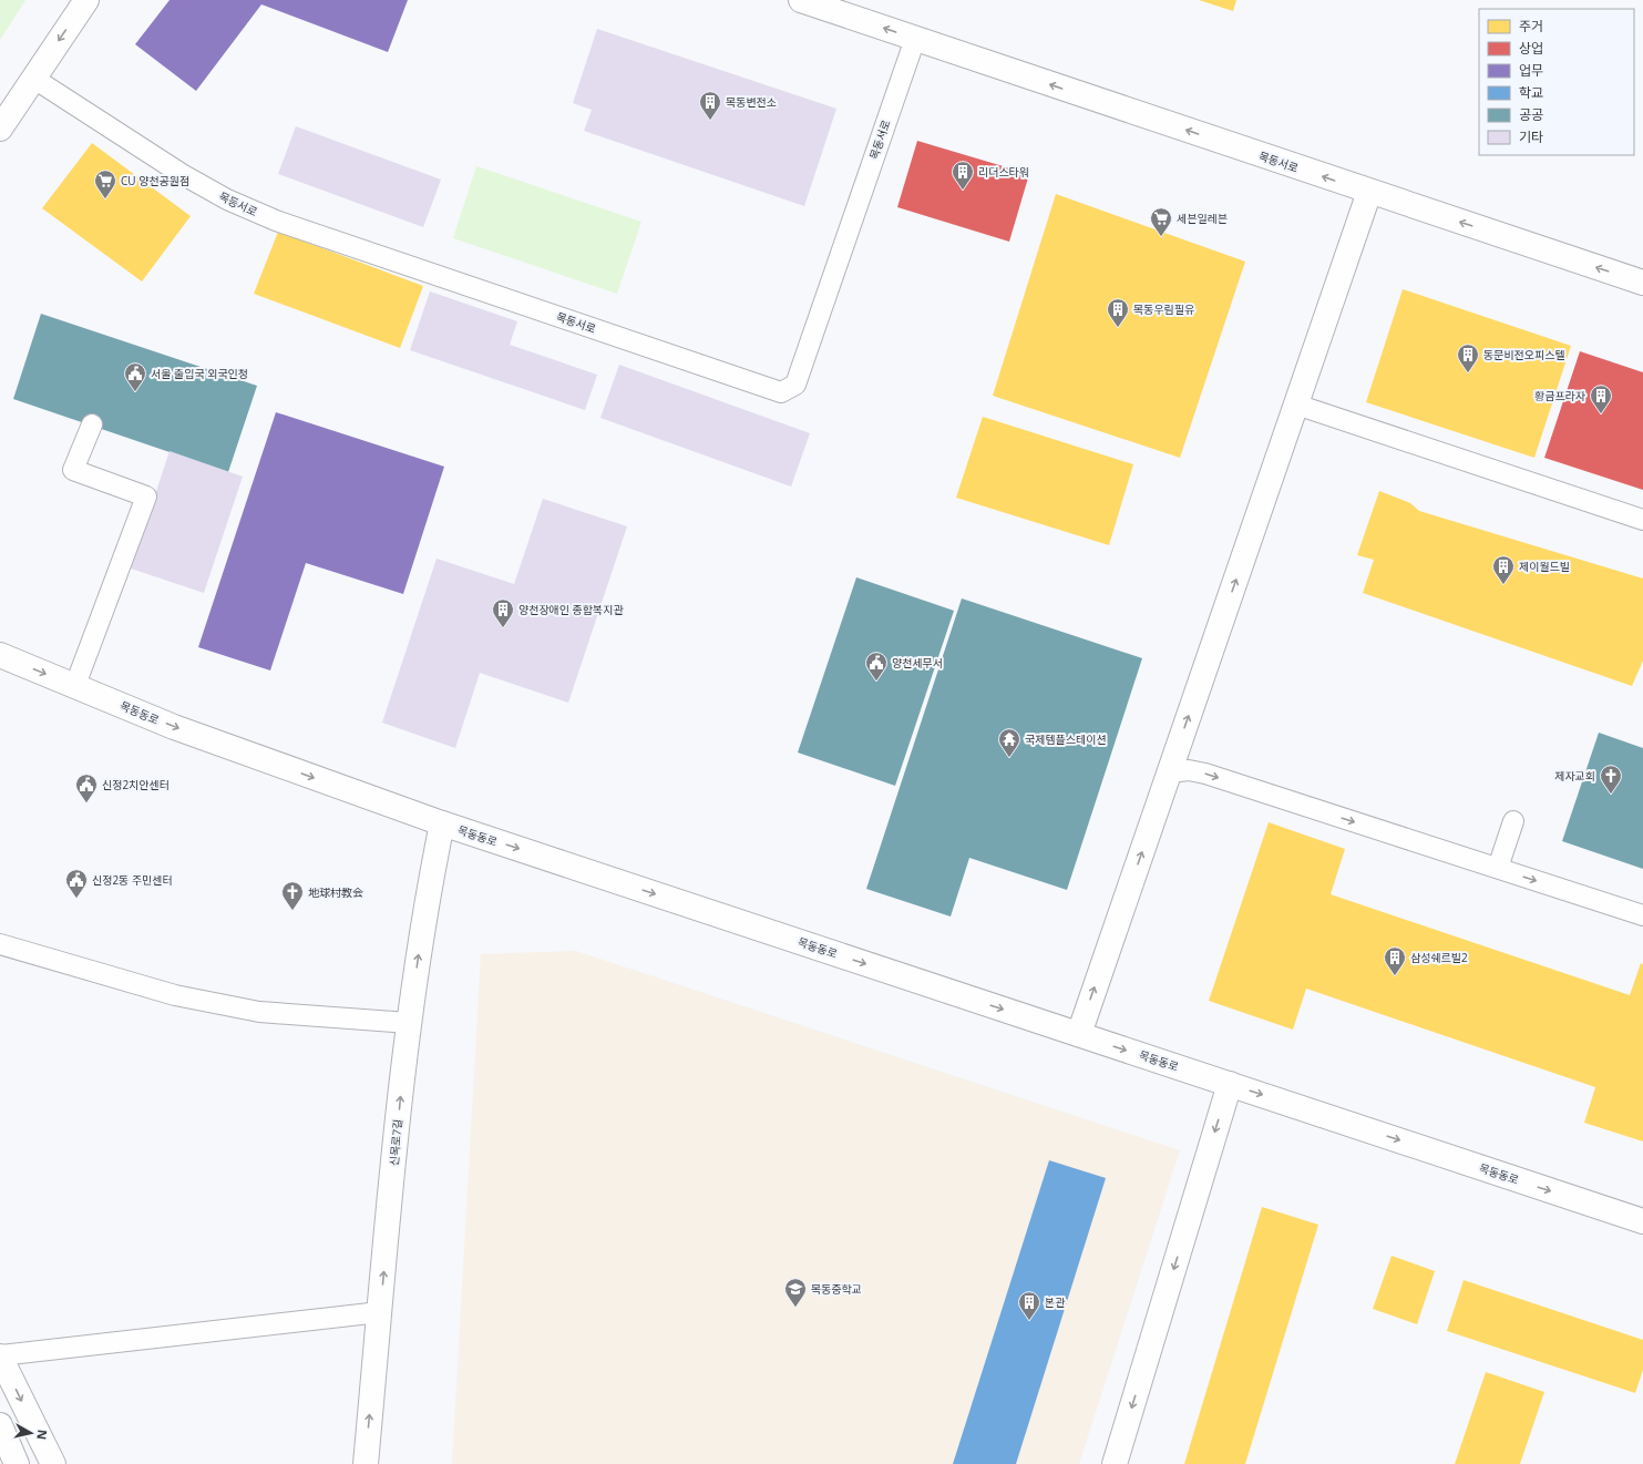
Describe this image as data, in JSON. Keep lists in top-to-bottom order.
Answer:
{
  "streets": {
    "main road": ["목동서로", "목동동로", "신목로7길"]
  },
  "crossings": [
    ["목동동로", "신목로7길"]
  ],
  "one_way": ["목동서로", "목동동로", "신목로7길"],
  "places": {
    "building": [
      "목동변전소",
      "리더스타워",
      "목동우림필유",
      "동문비전오피스텔",
      "황금프라자",
      "제이월드빌",
      "양천장애인 종합복지관",
      "삼성쉐르빌2",
      "본관"
    ],
    "supermarket": ["CU 양천공원점", "세븐일레븐"],
    "public building": [
      "서울 출입국 외국인청",
      "양천세무서",
      "신정2치안센터",
      "신정2동 주민센터"
    ],
    "temple": ["국제템플스테이션"],
    "church": ["제자교회", "地球村教会"],
    "school or university": ["목동중학교"]
  },
  "legend": [
    "주거",
    "상업",
    "업무",
    "학교",
    "공공",
    "기타"
  ],
  "north": "right"
}
